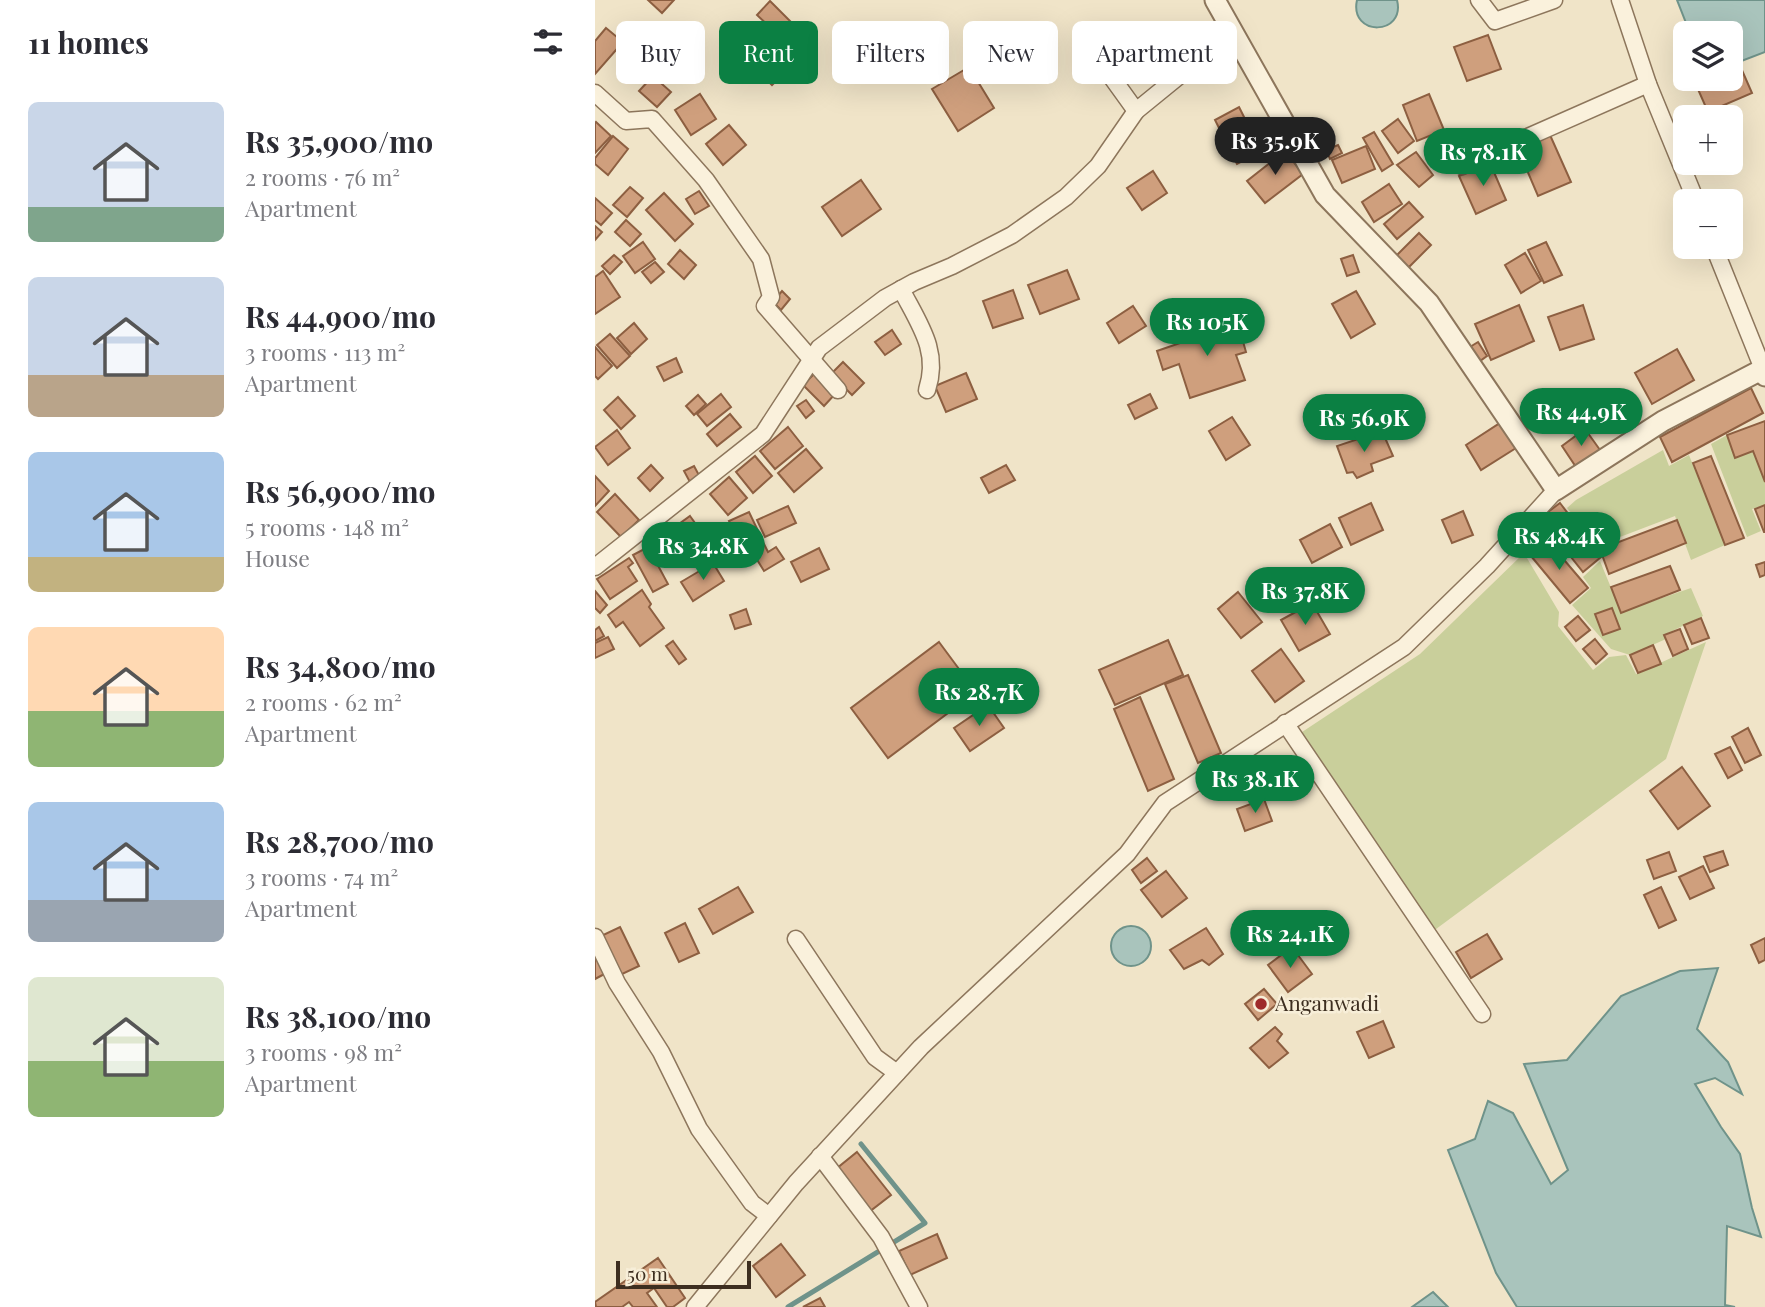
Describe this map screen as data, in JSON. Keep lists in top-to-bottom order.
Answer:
{
  "places": ["Anganwadi"],
  "scale_bar": "50 m",
  "page": {
    "heading": "11 homes",
    "map_buttons": ["+", "−"],
    "chip": [
      "Buy",
      "Rent",
      "Filters",
      "New",
      "Apartment"
    ],
    "list": [
      {
        "name": "Rs 35,900/mo",
        "note": "2 rooms · 76 m² · Apartment"
      },
      {
        "name": "Rs 44,900/mo",
        "note": "3 rooms · 113 m² · Apartment"
      },
      {
        "name": "Rs 56,900/mo",
        "note": "5 rooms · 148 m² · House"
      },
      {
        "name": "Rs 34,800/mo",
        "note": "2 rooms · 62 m² · Apartment"
      },
      {
        "name": "Rs 28,700/mo",
        "note": "3 rooms · 74 m² · Apartment"
      },
      {
        "name": "Rs 38,100/mo",
        "note": "3 rooms · 98 m² · Apartment"
      }
    ],
    "price": [
      "Rs 35.9K",
      "Rs 78.1K",
      "Rs 105K",
      "Rs 44.9K",
      "Rs 56.9K",
      "Rs 48.4K",
      "Rs 34.8K",
      "Rs 37.8K",
      "Rs 28.7K",
      "Rs 38.1K",
      "Rs 24.1K"
    ],
    "scale": "50 m"
  }
}
